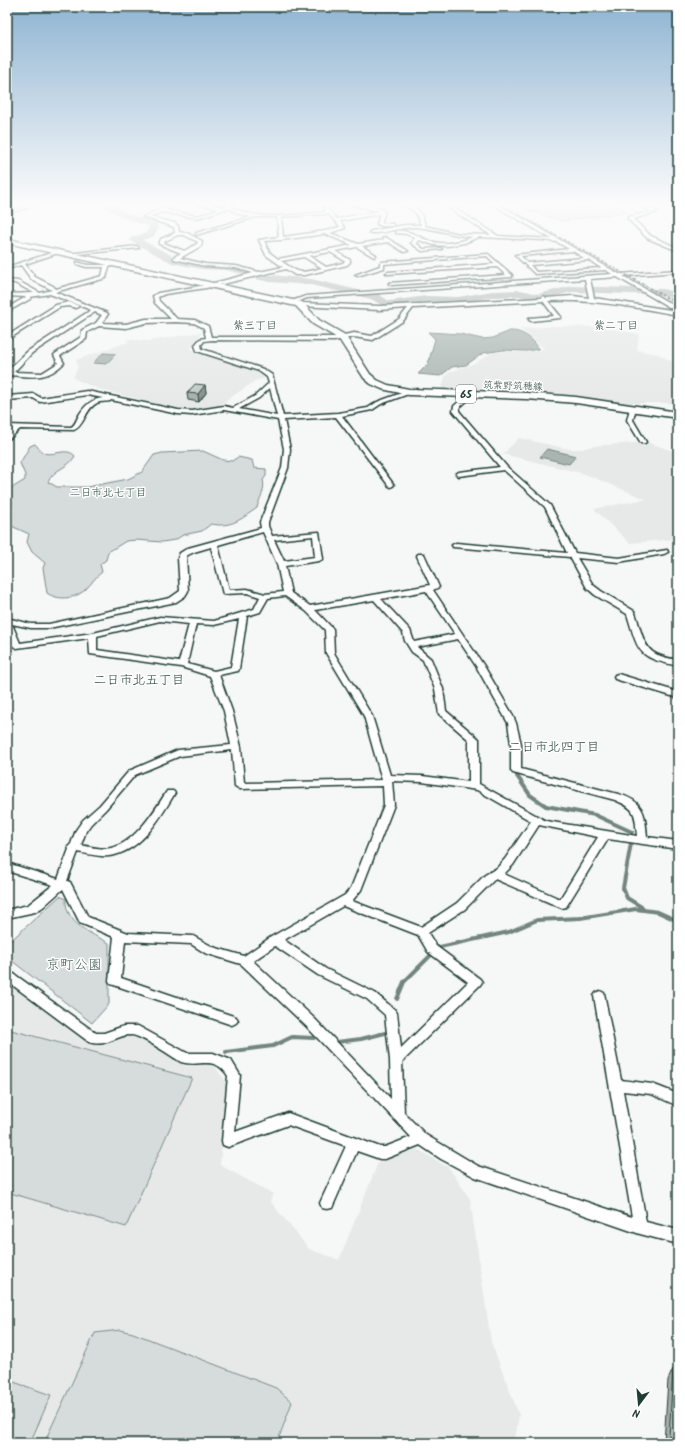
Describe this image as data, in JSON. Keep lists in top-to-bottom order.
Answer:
{
  "streets": {
    "main road": ["筑紫野筑穂線", "65"]
  },
  "districts": [
    "紫三丁目",
    "紫二丁目",
    "二日市北七丁目",
    "二日市北五丁目",
    "二日市北四丁目"
  ],
  "parks": ["京町公園"],
  "north": "bottom"
}
